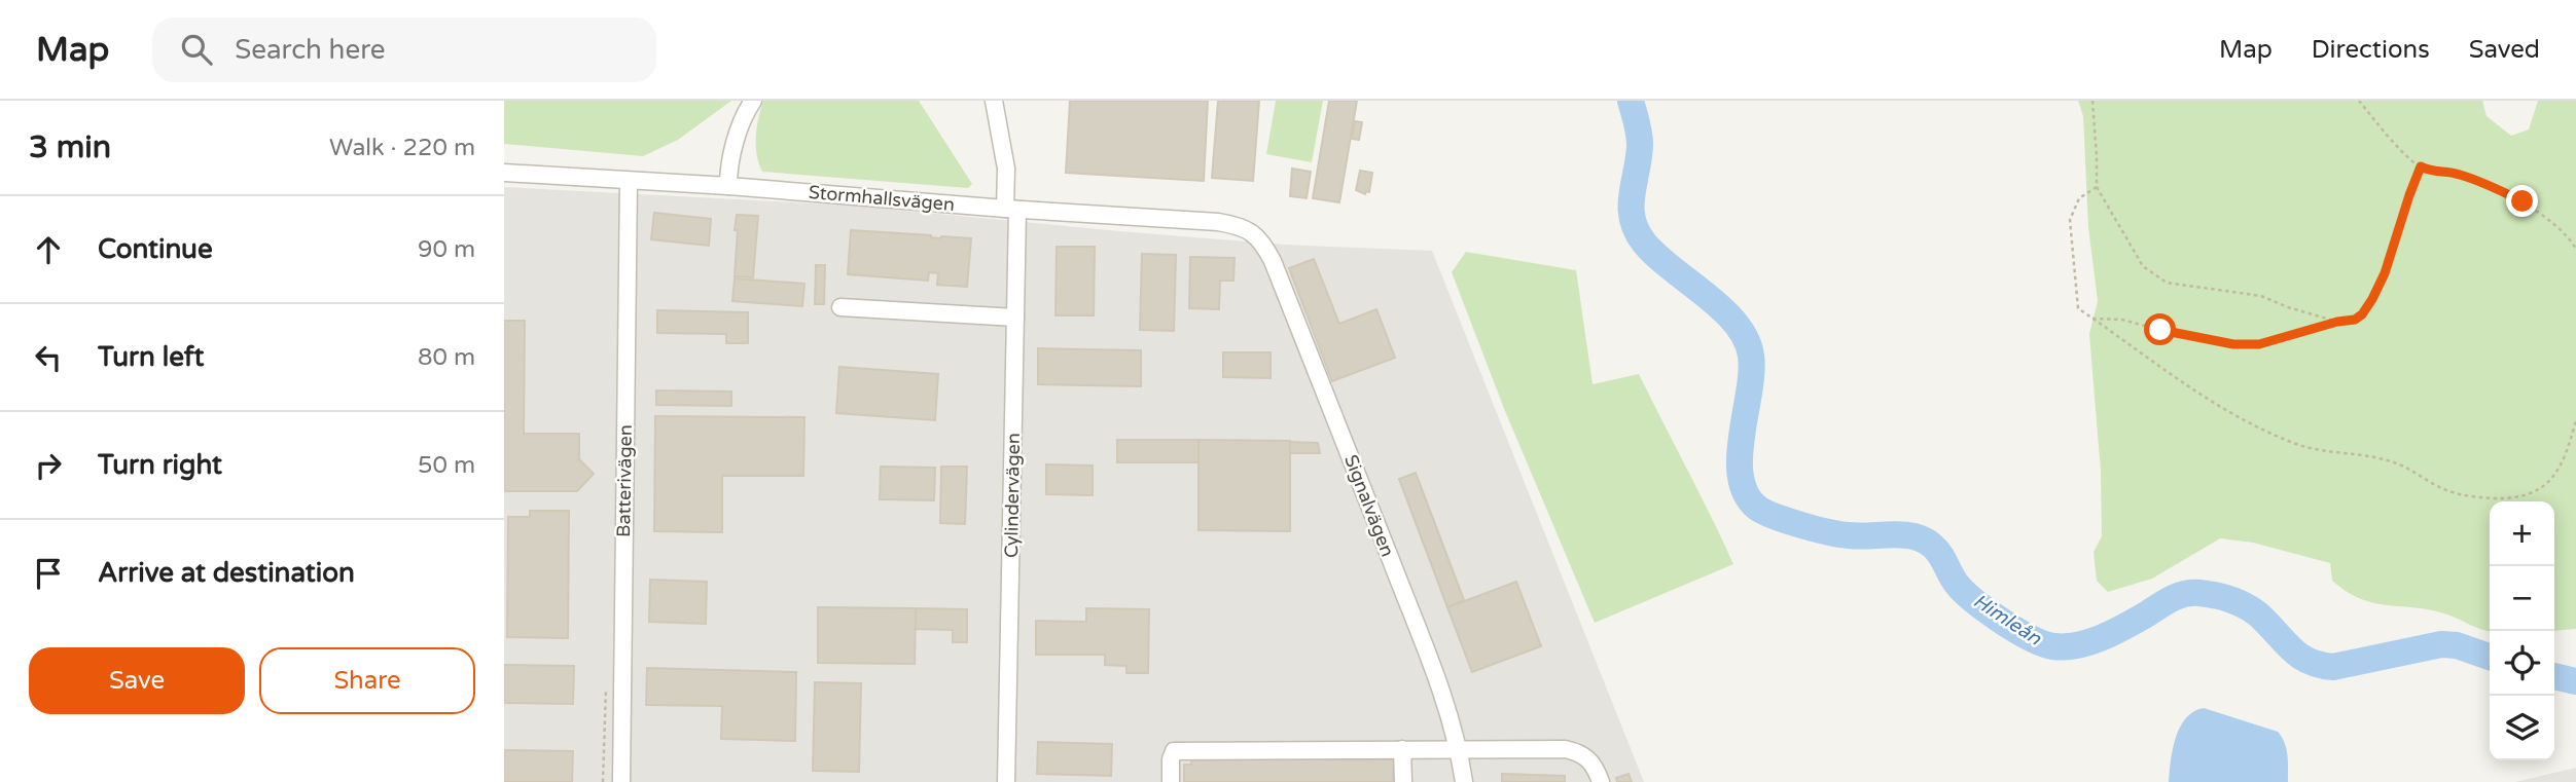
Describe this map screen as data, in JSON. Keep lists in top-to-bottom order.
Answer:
{
  "streets": {
    "street": [
      "Stormhallsvägen",
      "Batterivägen",
      "Cylindervägen",
      "Signalvägen"
    ]
  },
  "crossings": [
    ["Stormhallsvägen", "Batterivägen"],
    ["Stormhallsvägen", "Cylindervägen"],
    ["Stormhallsvägen", "Signalvägen"]
  ],
  "water": ["Himleån"],
  "page": {
    "header": "Map",
    "search": "Search here",
    "nav": ["Map", "Directions", "Saved"],
    "heading": ["3 min", "Walk · 220 m"],
    "list": [
      ["Continue", "90 m"],
      ["Turn left", "80 m"],
      ["Turn right", "50 m"],
      "Arrive at destination"
    ],
    "map_buttons": ["+", "−"],
    "buttons": ["Save", "Share"]
  }
}
